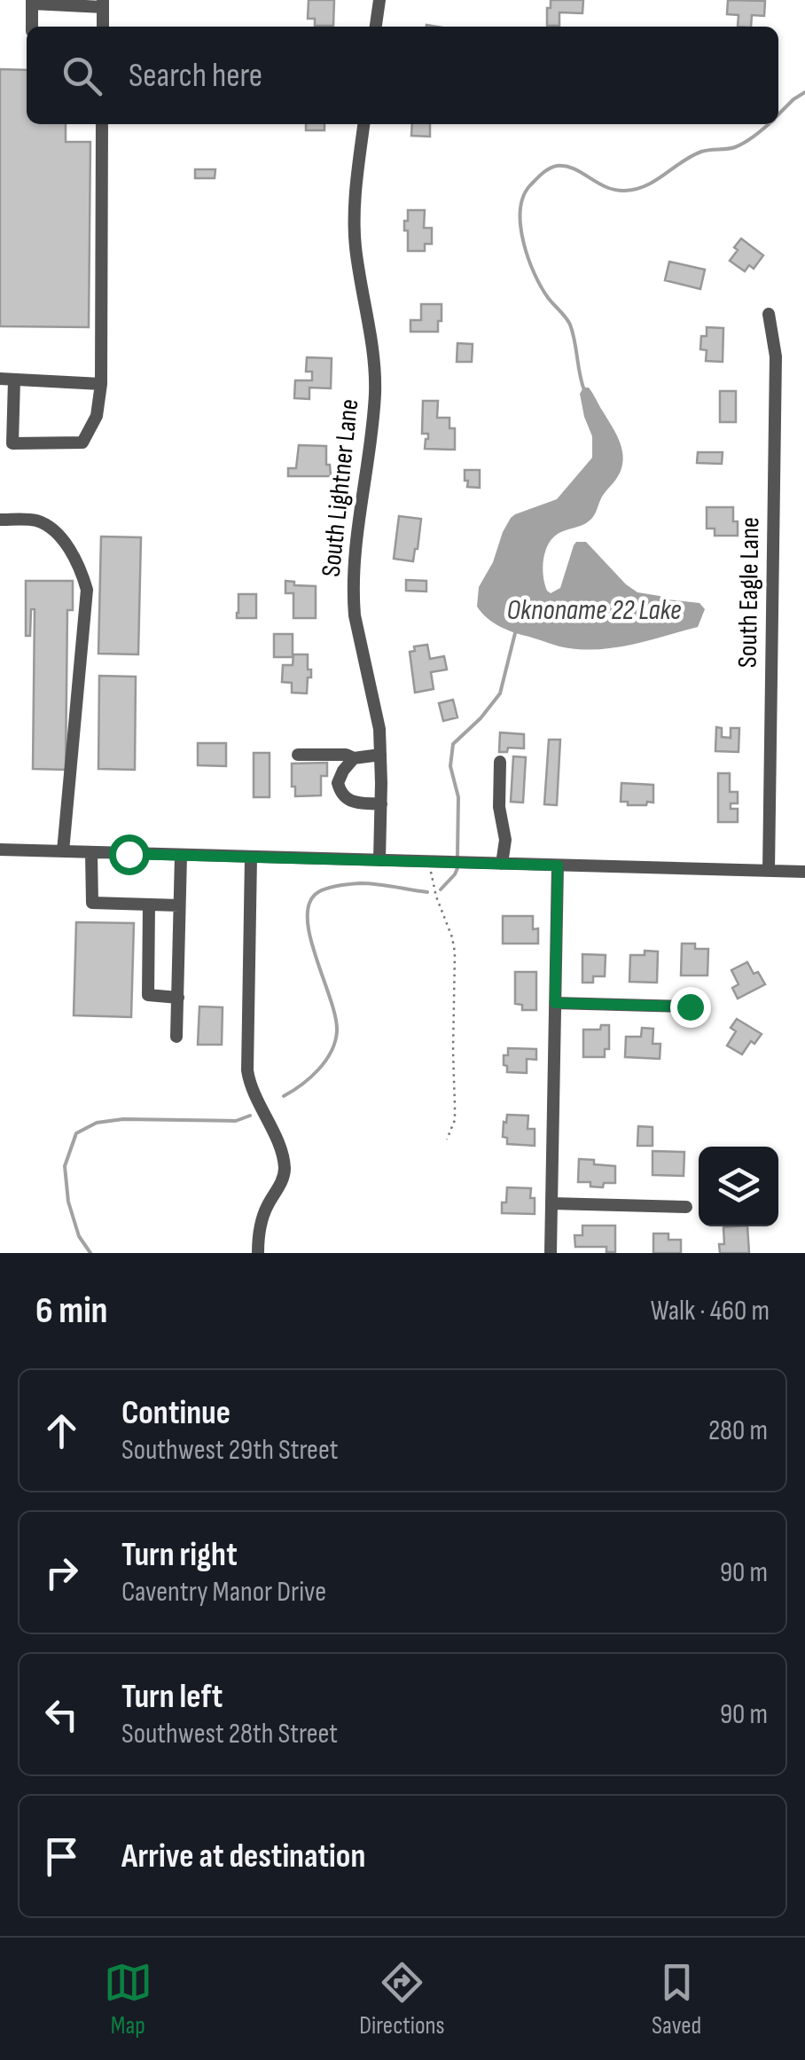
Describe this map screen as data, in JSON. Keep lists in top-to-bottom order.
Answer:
{
  "streets": {
    "street": ["South Lightner Lane", "South Eagle Lane"]
  },
  "water": ["Oknoname 22 Lake"],
  "page": {
    "search": "Search here",
    "heading": ["6 min", "Walk · 460 m"],
    "list": [
      ["Continue", "Southwest 29th Street", "280 m"],
      ["Turn right", "Caventry Manor Drive", "90 m"],
      ["Turn left", "Southwest 28th Street", "90 m"],
      "Arrive at destination"
    ],
    "nav": ["Map", "Directions", "Saved"]
  }
}
